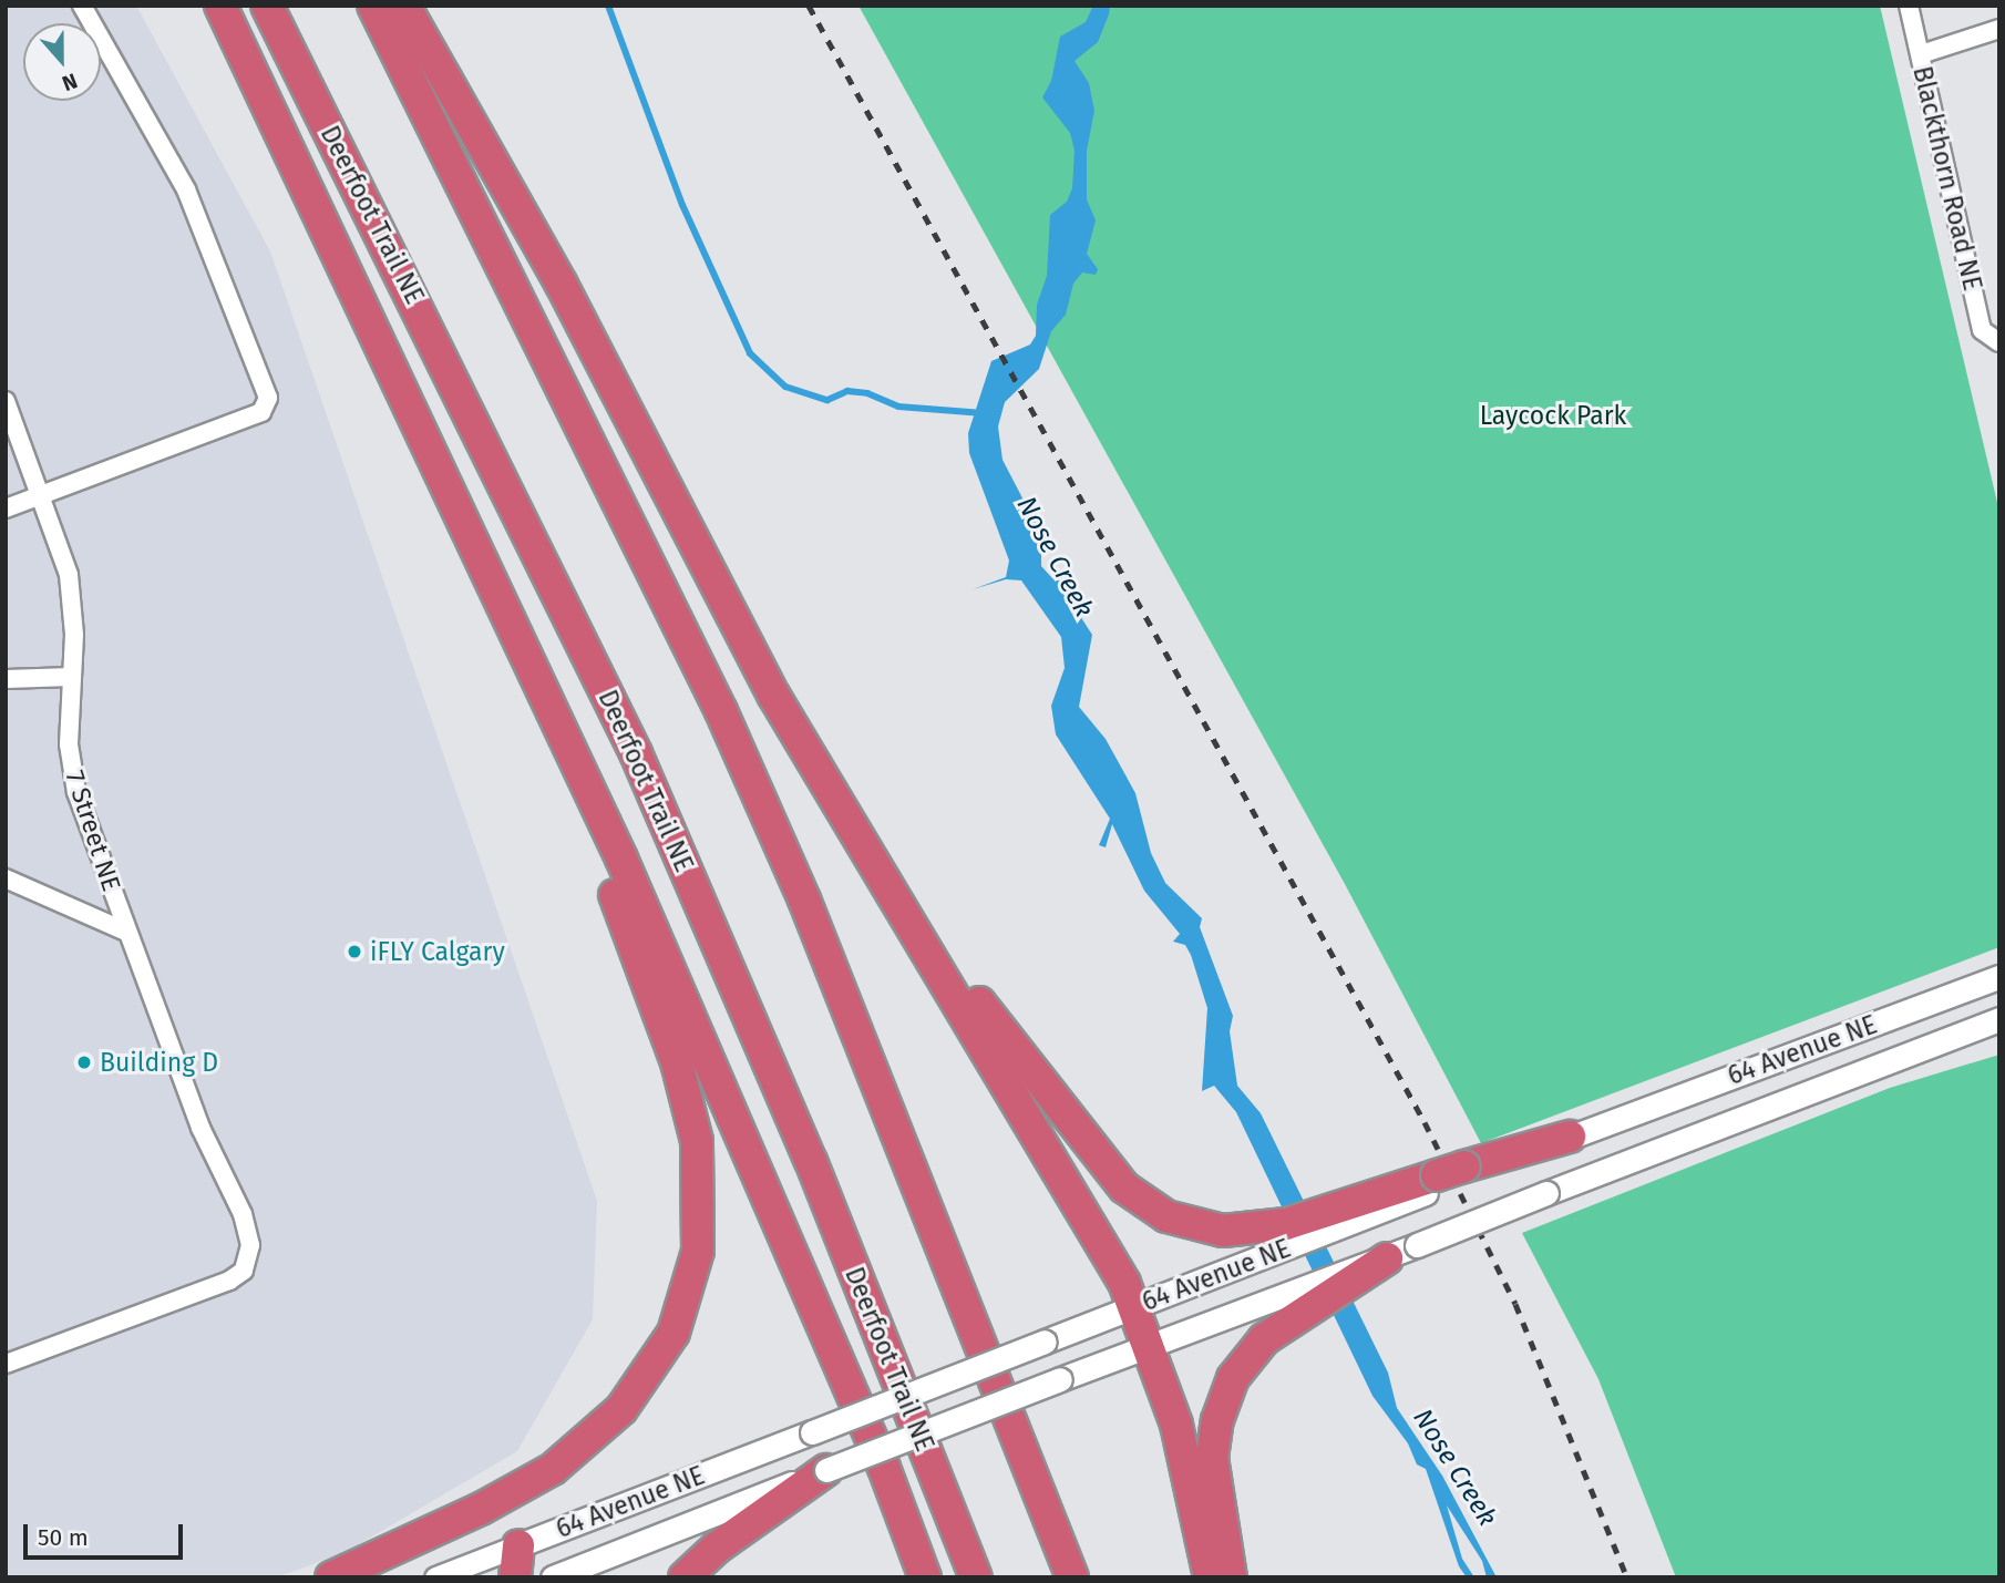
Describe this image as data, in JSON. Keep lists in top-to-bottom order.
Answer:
{
  "streets": {
    "highway": ["Deerfoot Trail NE"],
    "main road": ["64 Avenue NE"],
    "street": ["Blackthorn Road NE", "7 Street NE"]
  },
  "water": ["Nose Creek"],
  "parks": ["Laycock Park"],
  "places": ["iFLY Calgary", "Building D"],
  "scale_bar": "50 m",
  "north": "bottom"
}
